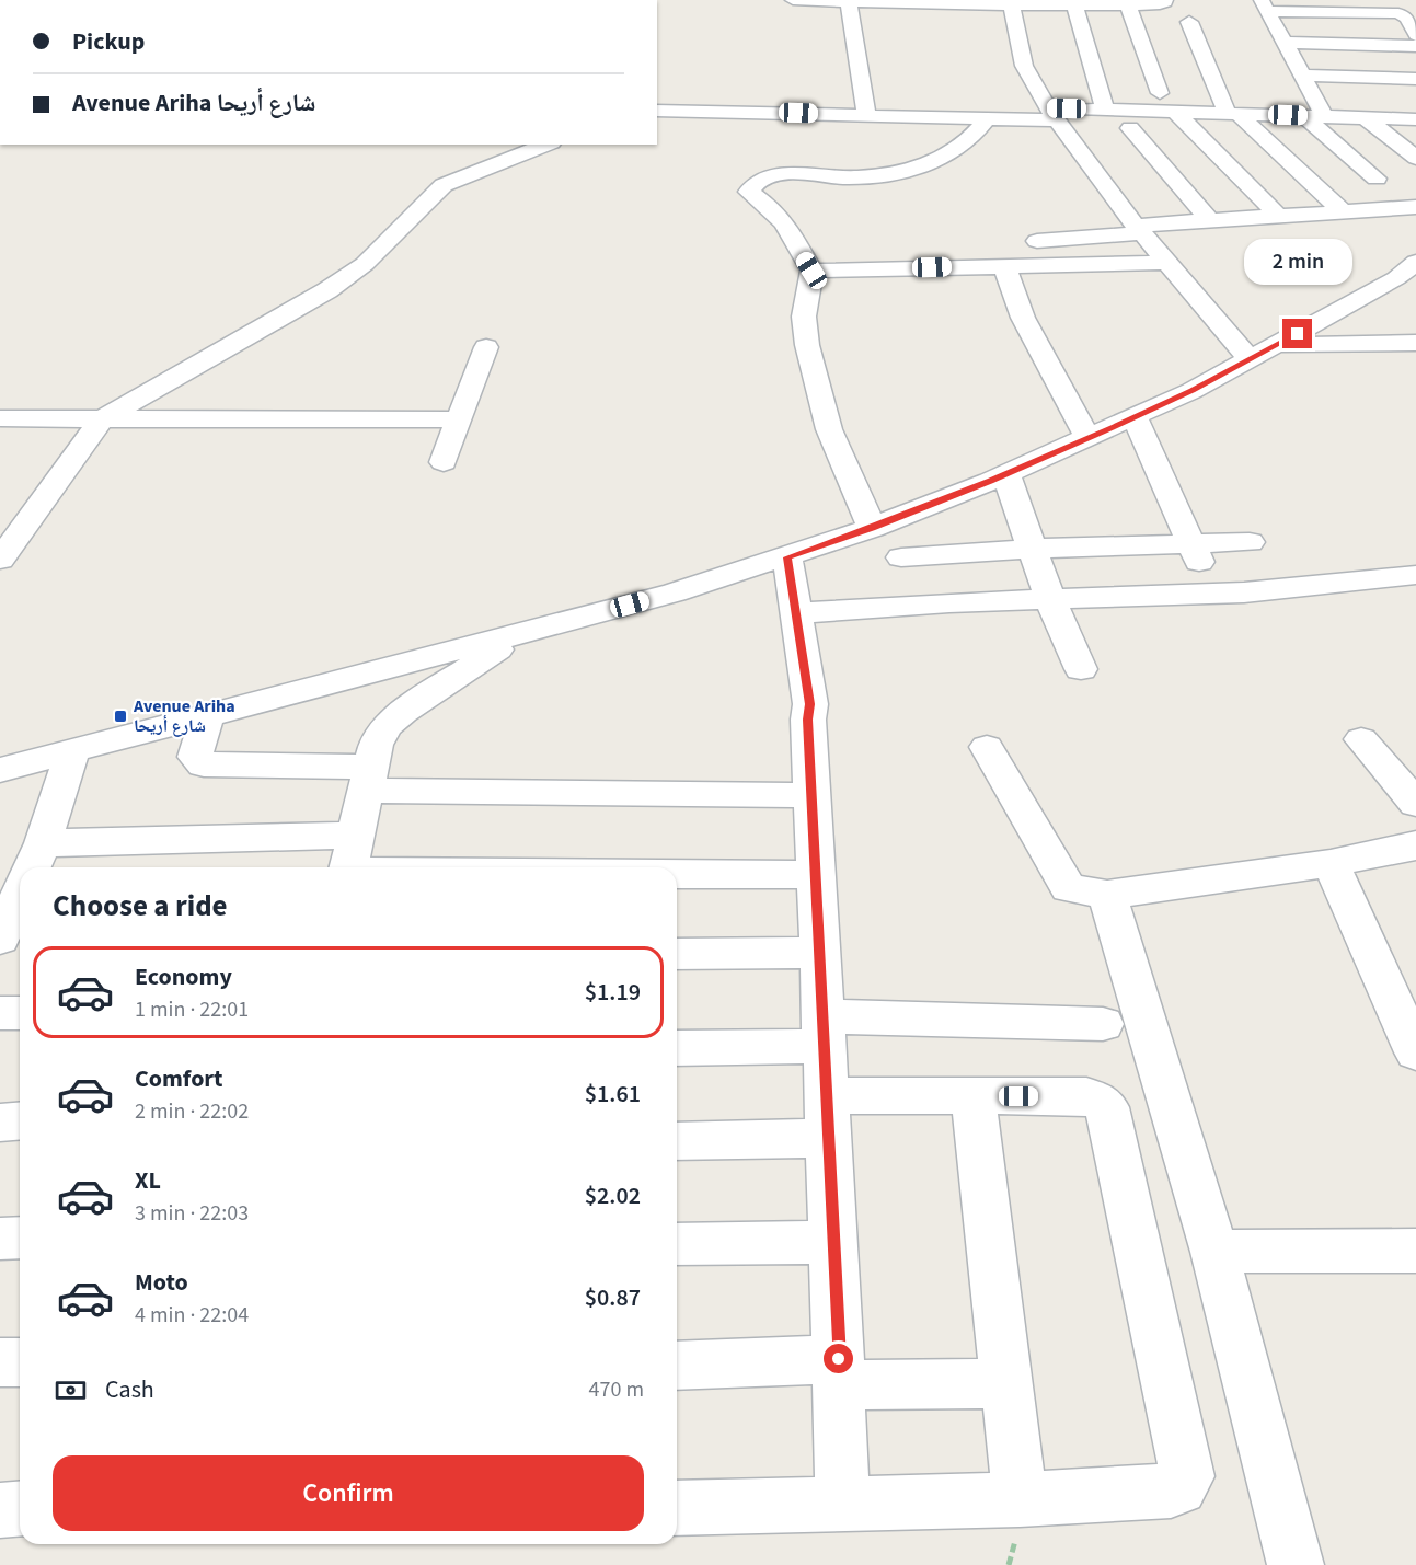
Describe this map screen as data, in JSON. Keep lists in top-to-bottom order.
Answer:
{
  "places": {
    "transit": ["Avenue Ariha شارع أريحا"]
  },
  "page": {
    "banner": ["Pickup", "Avenue Ariha شارع أريحا"],
    "bubble": "2 min",
    "heading": "Choose a ride",
    "list": [
      {
        "name": "Economy",
        "note": "1 min · 22:01",
        "value": "$1.19"
      },
      {
        "name": "Comfort",
        "note": "2 min · 22:02",
        "value": "$1.61"
      },
      {
        "name": "XL",
        "note": "3 min · 22:03",
        "value": "$2.02"
      },
      {
        "name": "Moto",
        "note": "4 min · 22:04",
        "value": "$0.87"
      }
    ],
    "pay": ["Cash", "470 m"],
    "buttons": "Confirm"
  }
}
